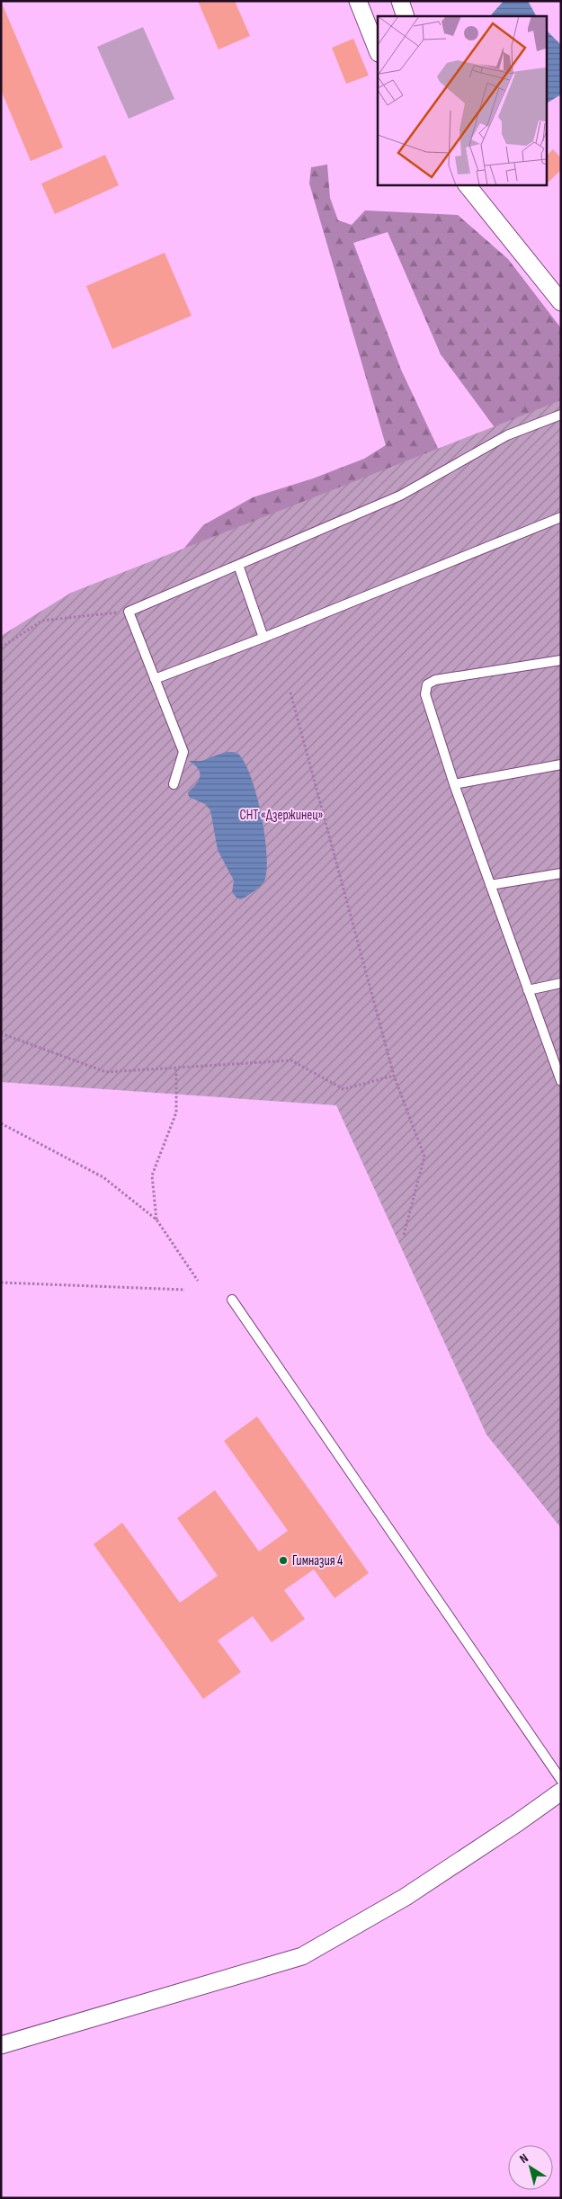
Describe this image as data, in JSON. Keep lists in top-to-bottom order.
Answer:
{
  "parks": ["СНТ «Дзержинец»"],
  "places": ["Гимназия 4"],
  "north": "top left"
}
